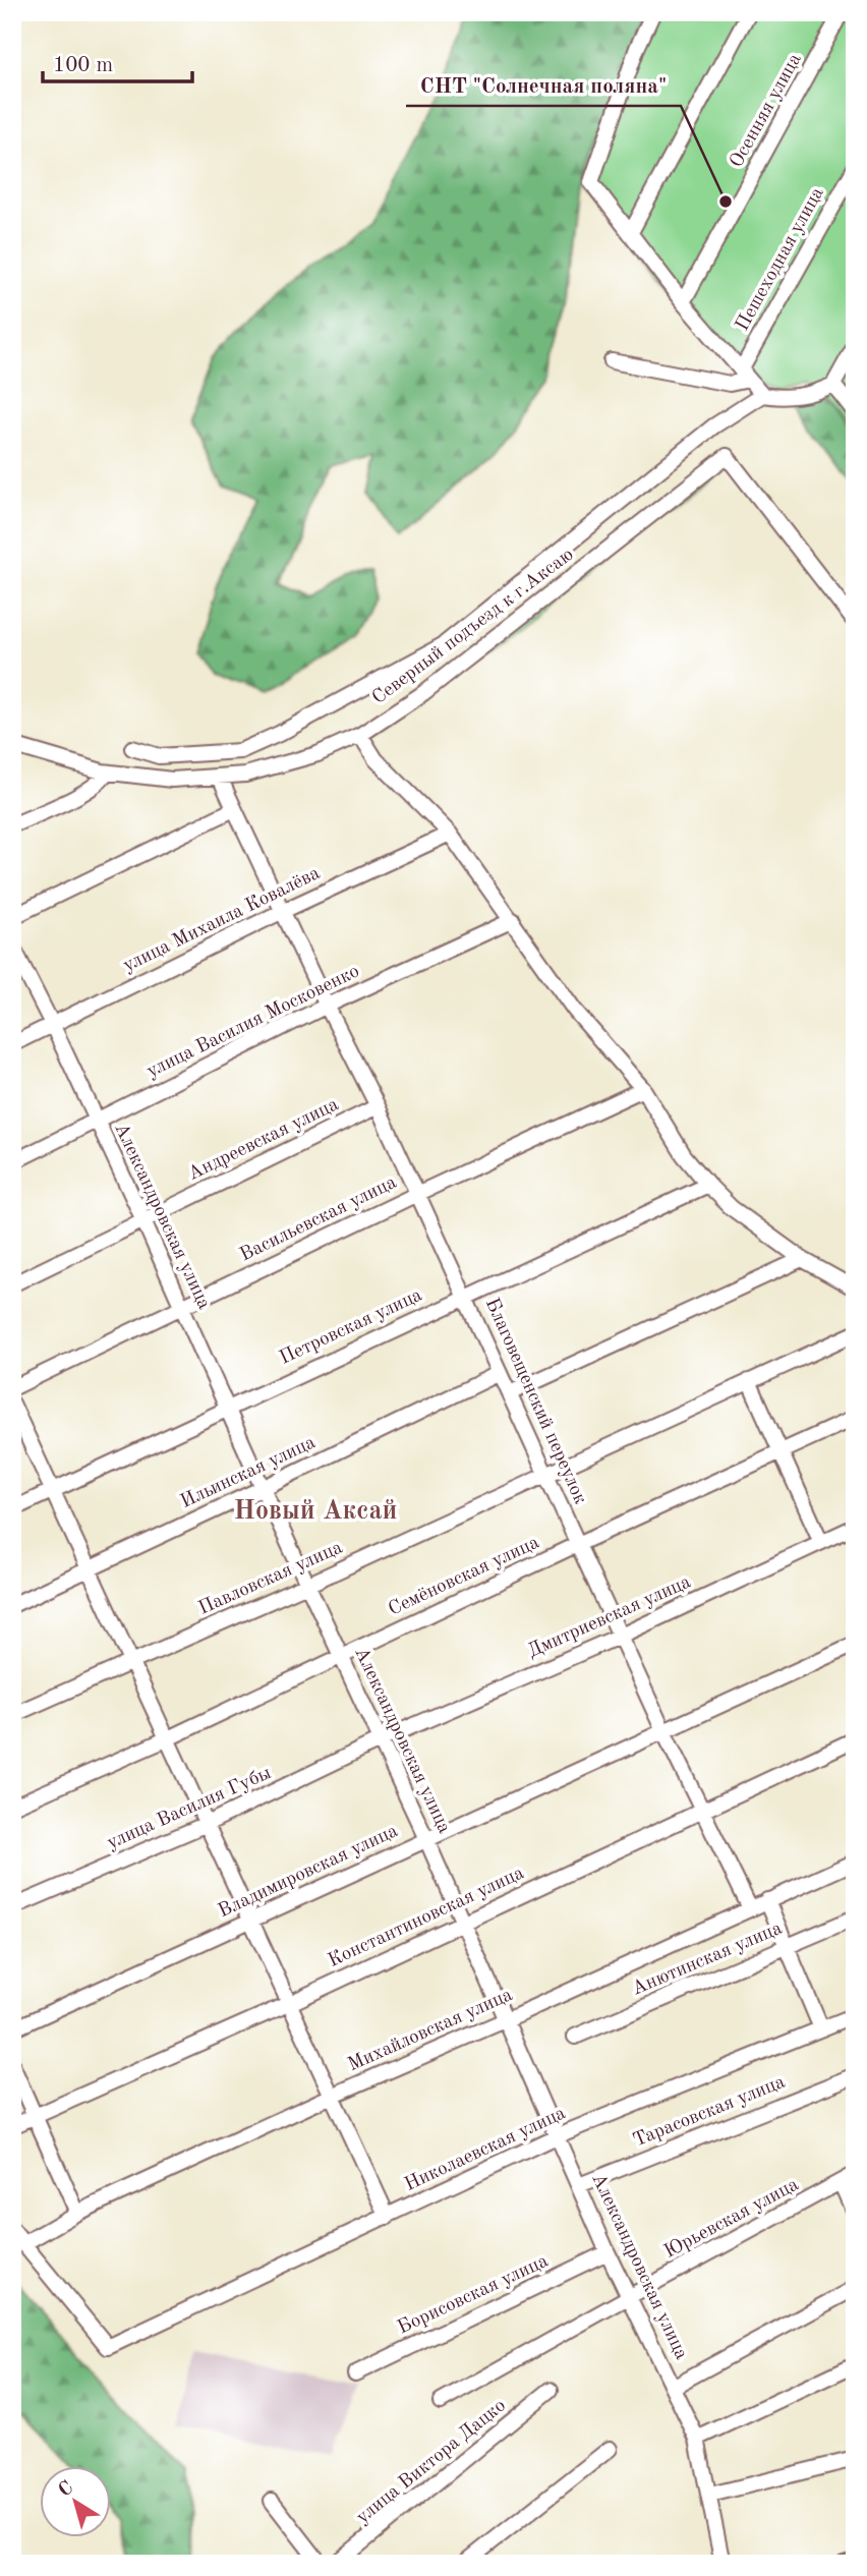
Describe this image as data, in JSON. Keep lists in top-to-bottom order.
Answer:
{
  "streets": {
    "street": [
      "Осенняя улица",
      "Пешеходная улица",
      "Северный подъезд к г.Аксаю",
      "улица Михаила Ковалёва",
      "улица Василия Московенко",
      "Андреевская улица",
      "Александровская улица",
      "Васильевская улица",
      "Петровская улица",
      "Благовещенский переулок",
      "Ильинская улица",
      "Семёновская улица",
      "Павловская улица",
      "Дмитриевская улица",
      "улица Василия Губы",
      "Владимировская улица",
      "Константиновская улица",
      "Анютинская улица",
      "Михайловская улица",
      "Тарасовская улица",
      "Николаевская улица",
      "Юрьевская улица",
      "Борисовская улица",
      "улица Виктора Дацко"
    ]
  },
  "crossings": [
    ["Северный подъезд к г.Аксаю", "Благовещенский переулок"],
    ["улица Михаила Ковалёва", "Александровская улица"],
    ["улица Михаила Ковалёва", "Благовещенский переулок"],
    ["улица Василия Московенко", "Александровская улица"],
    ["улица Василия Московенко", "Благовещенский переулок"],
    ["Андреевская улица", "Александровская улица"],
    ["Андреевская улица", "Благовещенский переулок"],
    ["Александровская улица", "Васильевская улица"],
    ["Александровская улица", "Петровская улица"],
    ["Александровская улица", "Ильинская улица"],
    ["Александровская улица", "Семёновская улица"],
    ["Александровская улица", "Павловская улица"],
    ["Александровская улица", "Дмитриевская улица"],
    ["Александровская улица", "улица Василия Губы"],
    ["Александровская улица", "Владимировская улица"],
    ["Александровская улица", "Константиновская улица"],
    ["Александровская улица", "Михайловская улица"],
    ["Александровская улица", "Тарасовская улица"],
    ["Александровская улица", "Николаевская улица"],
    ["Александровская улица", "Юрьевская улица"],
    ["Александровская улица", "Борисовская улица"],
    ["Васильевская улица", "Благовещенский переулок"],
    ["Петровская улица", "Благовещенский переулок"],
    ["Благовещенский переулок", "Ильинская улица"],
    ["Благовещенский переулок", "Семёновская улица"],
    ["Благовещенский переулок", "Павловская улица"],
    ["Благовещенский переулок", "Дмитриевская улица"],
    ["Благовещенский переулок", "Владимировская улица"],
    ["Благовещенский переулок", "Константиновская улица"],
    ["Благовещенский переулок", "Михайловская улица"],
    ["Дмитриевская улица", "улица Василия Губы"],
    ["Михайловская улица", "Николаевская улица"]
  ],
  "districts": ["Новый Аксай"],
  "places": ["СНТ \"Солнечная поляна\""],
  "scale_bar": "100 m",
  "north": "top left"
}
